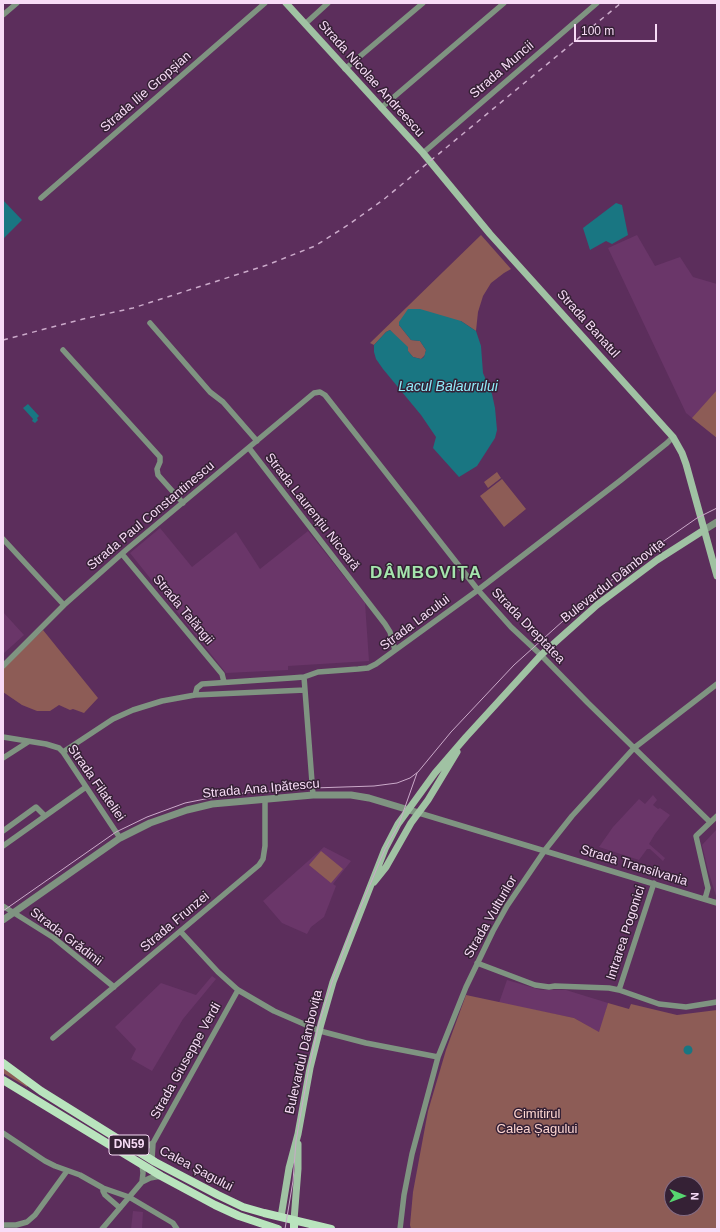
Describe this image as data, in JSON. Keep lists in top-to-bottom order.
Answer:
{
  "streets": {
    "main road": [
      "Strada Nicolae Andreescu",
      "Strada Banatul",
      "Bulevardul Dâmbovița",
      "DN59",
      "Calea Șagului"
    ],
    "street": [
      "Strada Muncii",
      "Strada Ilie Gropșian",
      "Strada Laurențiu Nicoară",
      "Strada Paul Constantinescu",
      "Strada Talăngii",
      "Strada Lacului",
      "Strada Dreptatea",
      "Strada Filateliei",
      "Strada Ana Ipătescu",
      "Strada Transilvania",
      "Strada Vulturilor",
      "Strada Frunzei",
      "Intrarea Pogonici",
      "Strada Grădinii",
      "Strada Giuseppe Verdi"
    ]
  },
  "crossings": [
    ["Strada Muncii", "Strada Nicolae Andreescu"],
    ["Strada Muncii", "Strada Banatul"],
    ["Strada Nicolae Andreescu", "Strada Banatul"],
    ["Strada Banatul", "Bulevardul Dâmbovița"],
    ["Strada Banatul", "Strada Lacului"],
    ["Strada Laurențiu Nicoară", "Strada Paul Constantinescu"],
    ["Strada Laurențiu Nicoară", "Strada Lacului"],
    ["Strada Paul Constantinescu", "Strada Talăngii"],
    ["Strada Paul Constantinescu", "Strada Dreptatea"],
    ["Bulevardul Dâmbovița", "Strada Dreptatea"],
    ["Bulevardul Dâmbovița", "Strada Ana Ipătescu"],
    ["Bulevardul Dâmbovița", "Calea Șagului"],
    ["Strada Talăngii", "Strada Lacului"],
    ["Strada Lacului", "Strada Dreptatea"],
    ["Strada Dreptatea", "Strada Vulturilor"],
    ["Strada Filateliei", "Strada Ana Ipătescu"],
    ["Strada Ana Ipătescu", "Strada Transilvania"],
    ["Strada Ana Ipătescu", "Strada Vulturilor"],
    ["Strada Ana Ipătescu", "Strada Frunzei"],
    ["Strada Ana Ipătescu", "Strada Grădinii"],
    ["Strada Transilvania", "Strada Vulturilor"],
    ["Strada Transilvania", "Intrarea Pogonici"],
    ["Strada Frunzei", "Strada Grădinii"],
    ["Strada Giuseppe Verdi", "Calea Șagului"]
  ],
  "districts": ["DÂMBOVIȚA"],
  "water": ["Lacul Balaurului"],
  "parks": ["Cimitirul Calea Șagului"],
  "scale_bar": "100 m",
  "north": "right"
}
